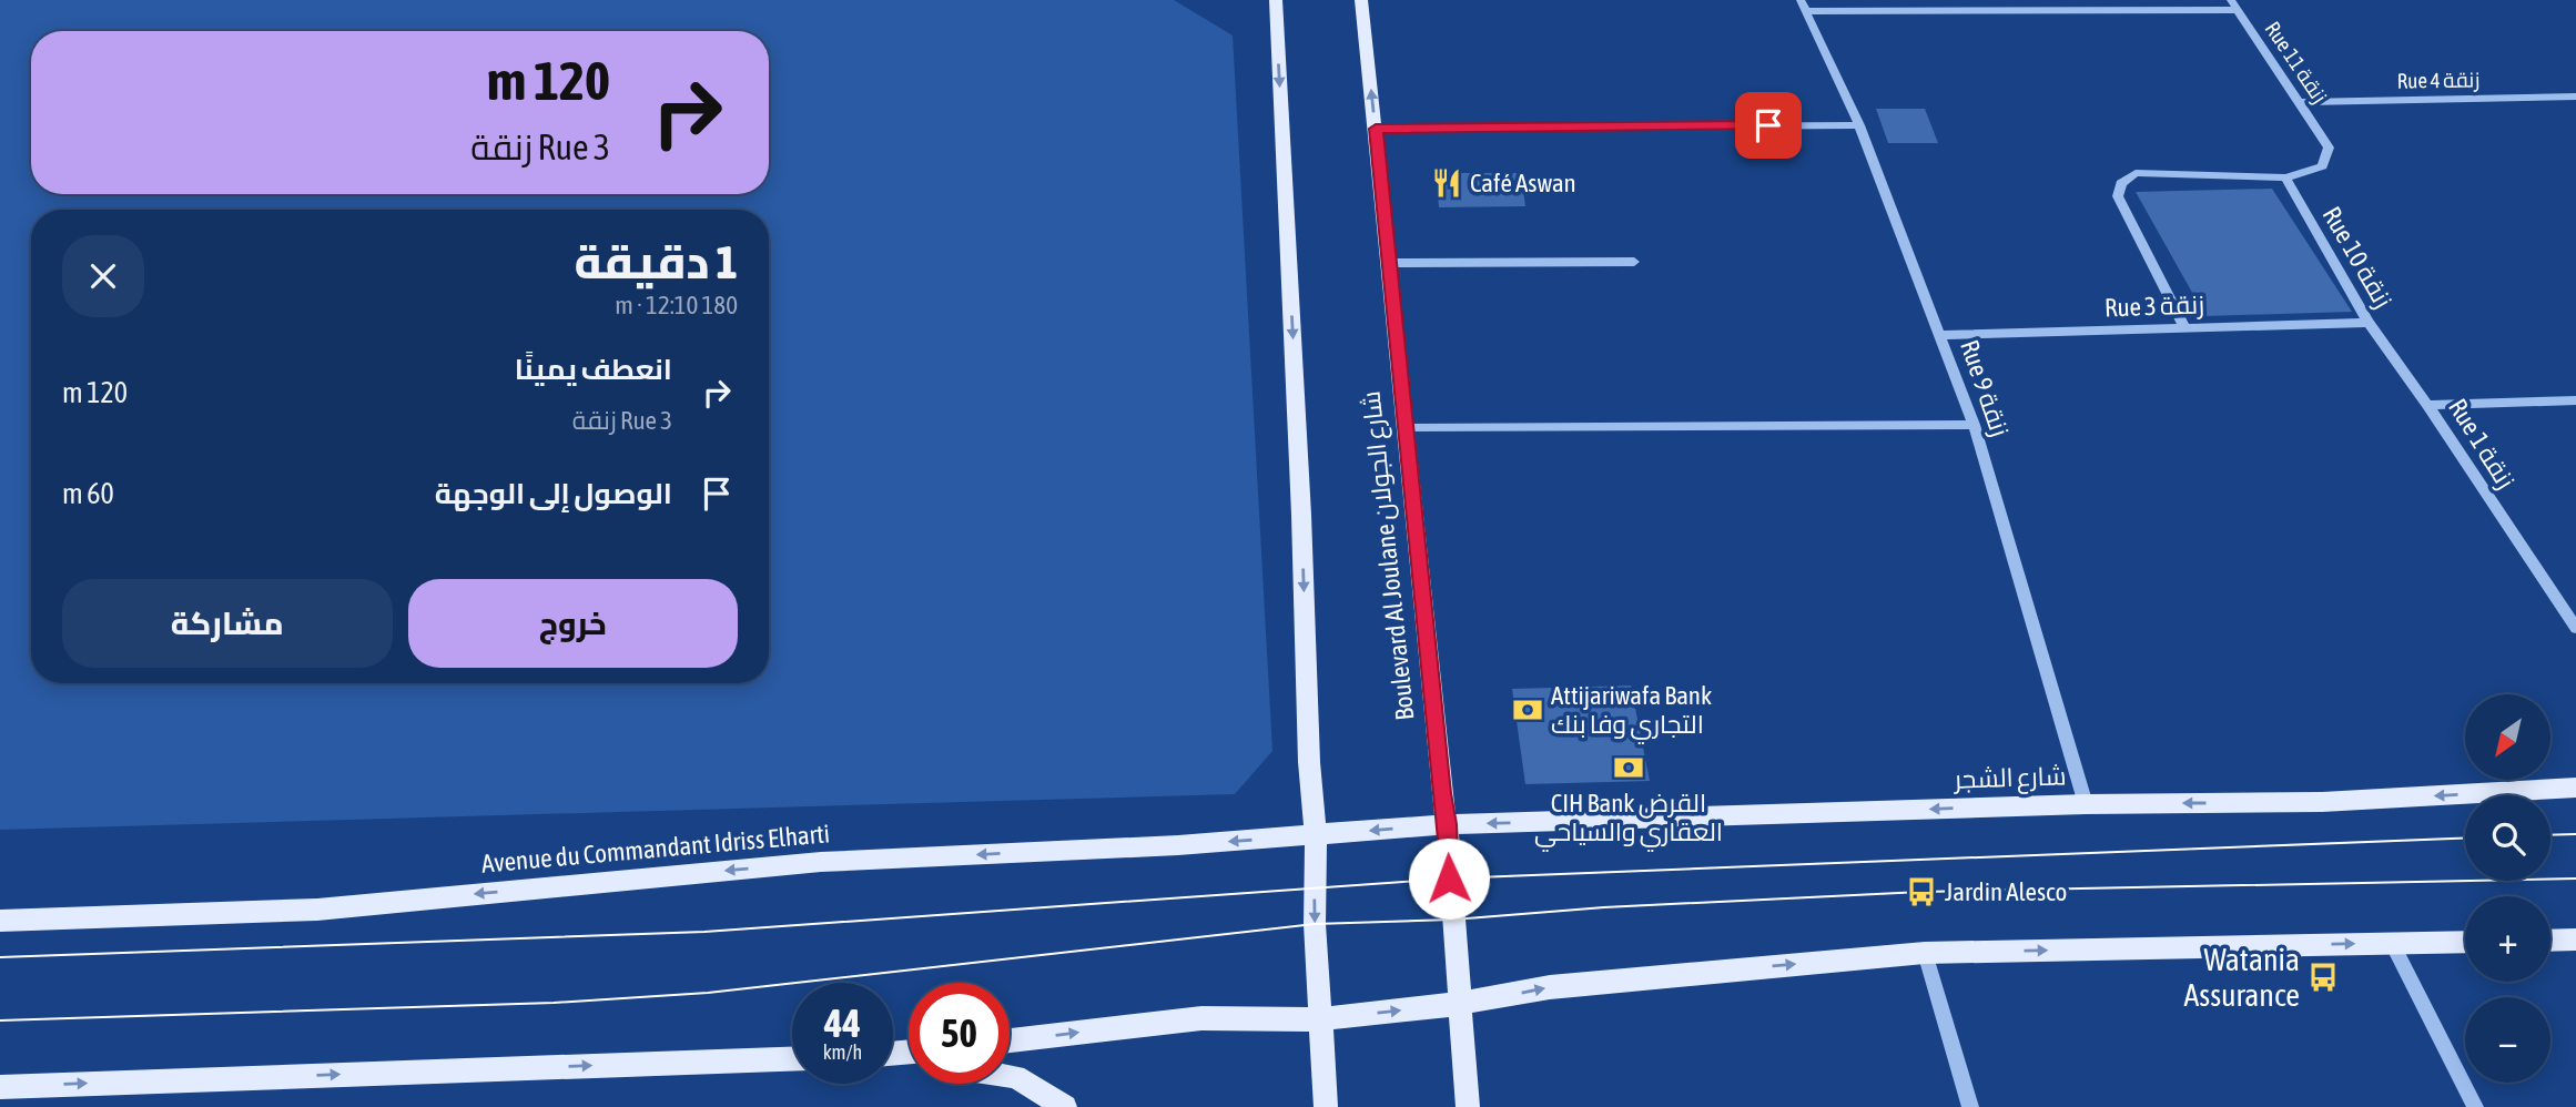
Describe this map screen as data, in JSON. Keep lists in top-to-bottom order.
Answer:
{
  "streets": {
    "main road": ["Boulevard Al Joulane شارع الجولان", "شارع الشجر", "Avenue du Commandant Idriss Elharti"],
    "street": [
      "Rue 11 زنقة",
      "Rue 4 زنقة",
      "Rue 10 زنقة",
      "Rue 3 زنقة",
      "Rue 9 زنقة",
      "Rue 1 زنقة"
    ]
  },
  "crossings": [
    ["Rue 11 زنقة", "Rue 4 زنقة"],
    ["Rue 11 زنقة", "Rue 10 زنقة"],
    ["Rue 10 زنقة", "Rue 3 زنقة"],
    ["Rue 10 زنقة", "Rue 1 زنقة"],
    ["Rue 3 زنقة", "Rue 9 زنقة"],
    ["Rue 9 زنقة", "شارع الشجر"],
    ["Boulevard Al Joulane شارع الجولان", "شارع الشجر"],
    ["شارع الشجر", "Avenue du Commandant Idriss Elharti"]
  ],
  "places": {
    "restaurant": ["Café Aswan"],
    "bank": ["Attijariwafa Bank التجاري وفا بنك", "CIH Bank القرض العقاري والسياحي"],
    "bus stop": ["Jardin Alesco", "Watania Assurance"]
  },
  "north": "bottom left",
  "page": {
    "turn": ["120 m", "Rue 3 زنقة"],
    "heading": ["1 دقيقة", "180 m · 12:10"],
    "list": [
      {
        "name": "انعطف يمينًا",
        "note": "Rue 3 زنقة",
        "value": "120 m"
      },
      {
        "name": "الوصول إلى الوجهة",
        "value": "60 m"
      }
    ],
    "buttons": ["خروج", "مشاركة"],
    "map_buttons": ["+", "−"],
    "speed": "44 km/h",
    "limit": "50"
  }
}
